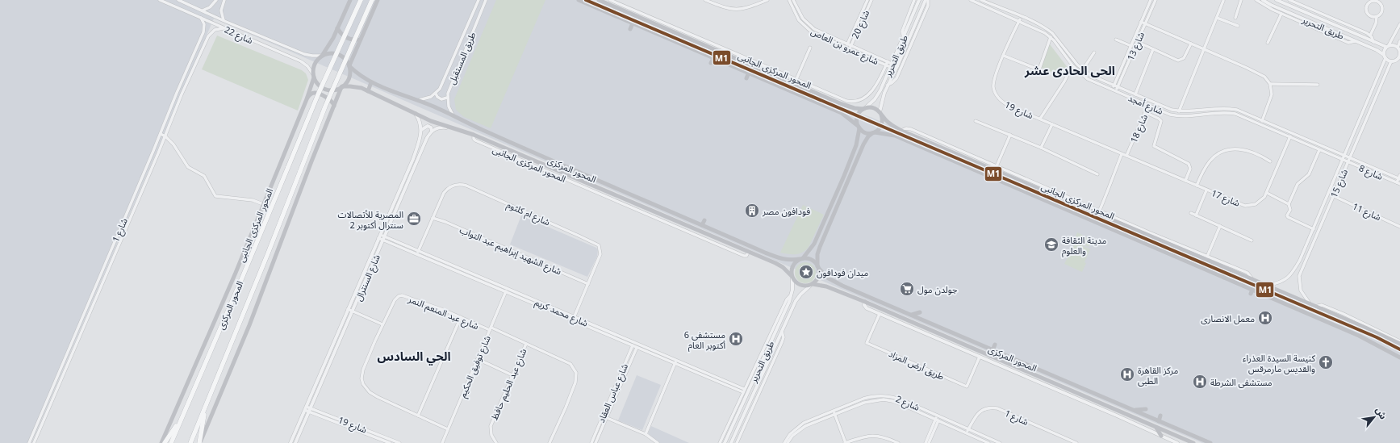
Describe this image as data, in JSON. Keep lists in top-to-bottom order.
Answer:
{
  "streets": {
    "highway": ["المحور المركزى"],
    "main road": ["المحور المركزى الجانبى"],
    "street": [
      "شارع 20",
      "طريق التحرير",
      "شارع 22",
      "شارع عمرو بن العاص",
      "شارع 13",
      "طريق المستقبل",
      "شارع أمجد",
      "شارع 19",
      "شارع 18",
      "شارع 8",
      "شارع 15",
      "شارع 17",
      "شارع 11",
      "شارع ام كلثوم",
      "شارع 1",
      "شارع الشهيد إبراهيم عبد التواب",
      "شارع السنترال",
      "شارع عبد المنعم النمر",
      "شارع محمد كريم",
      "طريق أرض المزاد",
      "شارع توفيق الحكيم",
      "شارع عبد الحليم حافظ",
      "شارع عباس العقاد",
      "شارع 2"
    ]
  },
  "crossings": [
    ["شارع 20", "شارع عمرو بن العاص"],
    ["طريق التحرير", "شارع عمرو بن العاص"],
    ["طريق التحرير", "المحور المركزى"],
    ["طريق التحرير", "شارع 15"],
    ["شارع 22", "المحور المركزى الجانبى"],
    ["شارع 22", "المحور المركزى"],
    ["شارع 22", "شارع 1"],
    ["شارع عمرو بن العاص", "المحور المركزى الجانبى"],
    ["شارع 13", "شارع أمجد"],
    ["المحور المركزى الجانبى", "المحور المركزى"],
    ["شارع أمجد", "شارع 19"],
    ["شارع أمجد", "شارع 18"],
    ["شارع أمجد", "شارع 8"],
    ["شارع أمجد", "شارع 15"],
    ["شارع أمجد", "شارع 17"],
    ["شارع 19", "شارع 17"],
    ["شارع 19", "شارع السنترال"],
    ["شارع 18", "شارع 17"],
    ["شارع 8", "شارع 15"],
    ["شارع 15", "شارع 11"],
    ["شارع ام كلثوم", "شارع الشهيد إبراهيم عبد التواب"],
    ["شارع ام كلثوم", "شارع محمد كريم"],
    ["شارع 1", "شارع 2"],
    ["شارع السنترال", "شارع محمد كريم"],
    ["شارع عبد المنعم النمر", "شارع توفيق الحكيم"],
    ["شارع عبد المنعم النمر", "شارع عبد الحليم حافظ"],
    ["شارع محمد كريم", "شارع توفيق الحكيم"],
    ["شارع محمد كريم", "شارع عباس العقاد"]
  ],
  "districts": ["الحى الحادى عشر", "الحي السادس"],
  "places": {
    "building": ["فودافون مصر"],
    "office": ["المصرية للأتصالات سنترال أكتوبر 2"],
    "school or university": ["مدينة الثقافة والعلوم"],
    "place": ["ميدان فودافون"],
    "supermarket": ["جولدن مول"],
    "hospital": [
      "معمل الانصارى",
      "مستشفى 6 أكتوبر العام",
      "مركز القاهرة الطبى",
      "مستشفى الشرطة"
    ],
    "church": ["كنيسة السيدة العذراء والقديس مارمرقس"]
  },
  "lines": ["transit line M1"],
  "north": "top right"
}
